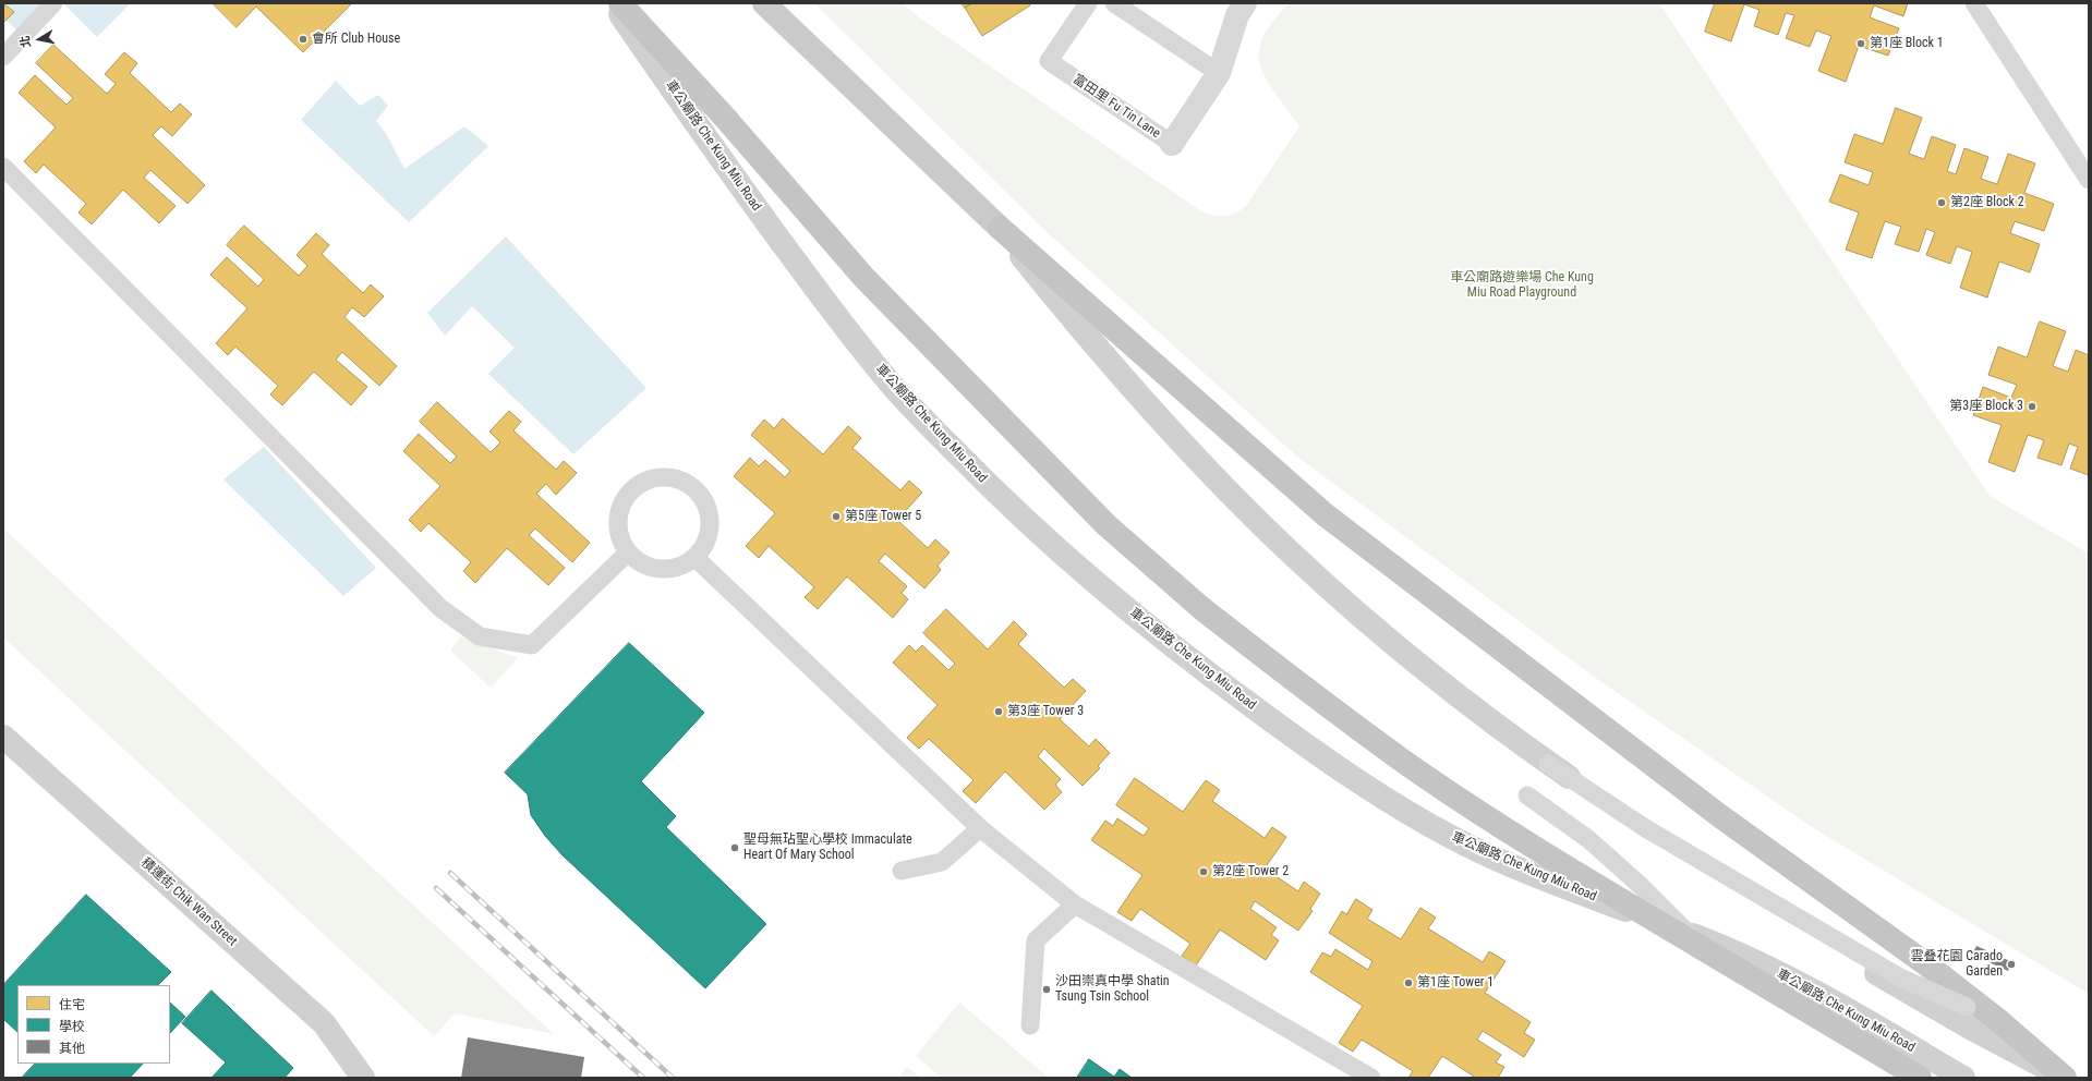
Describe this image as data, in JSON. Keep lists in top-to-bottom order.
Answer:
{
  "streets": {
    "main road": ["車公廟路 Che Kung Miu Road", "積運街 Chik Wan Street"],
    "street": ["富田里 Fu Tin Lane"]
  },
  "parks": ["車公廟路遊樂場 Che Kung Miu Road Playground"],
  "places": [
    "會所 Club House",
    "第1座 Block 1",
    "第2座 Block 2",
    "第3座 Block 3",
    "第5座 Tower 5",
    "第3座 Tower 3",
    "聖母無玷聖心學校 Immaculate Heart Of Mary School",
    "第2座 Tower 2",
    "雲叠花園 Carado Garden",
    "第1座 Tower 1",
    "沙田崇真中學 Shatin Tsung Tsin School"
  ],
  "legend": ["住宅", "學校", "其他"],
  "north": "left"
}
